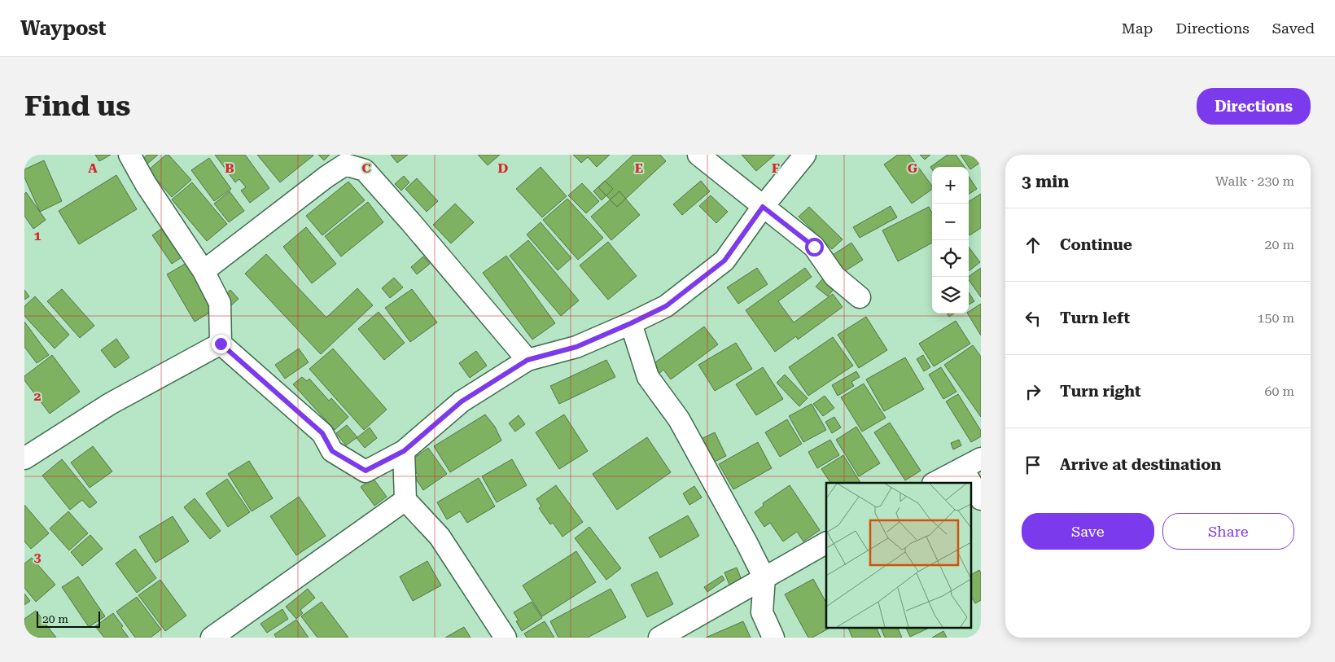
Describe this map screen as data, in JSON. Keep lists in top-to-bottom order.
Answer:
{
  "scale_bar": "20 m",
  "page": {
    "header": "Waypost",
    "nav": ["Map", "Directions", "Saved"],
    "buttons": [
      "Directions",
      ["Save", "Share"]
    ],
    "title": "Find us",
    "heading": ["3 min", "Walk · 230 m"],
    "map_buttons": ["+", "−"],
    "list": [
      ["Continue", "20 m"],
      ["Turn left", "150 m"],
      ["Turn right", "60 m"],
      "Arrive at destination"
    ],
    "scale": "20 m"
  },
  "grid": {
    "columns": [
      "A",
      "B",
      "C",
      "D",
      "E",
      "F",
      "G"
    ],
    "rows": ["1", "2", "3"]
  }
}
